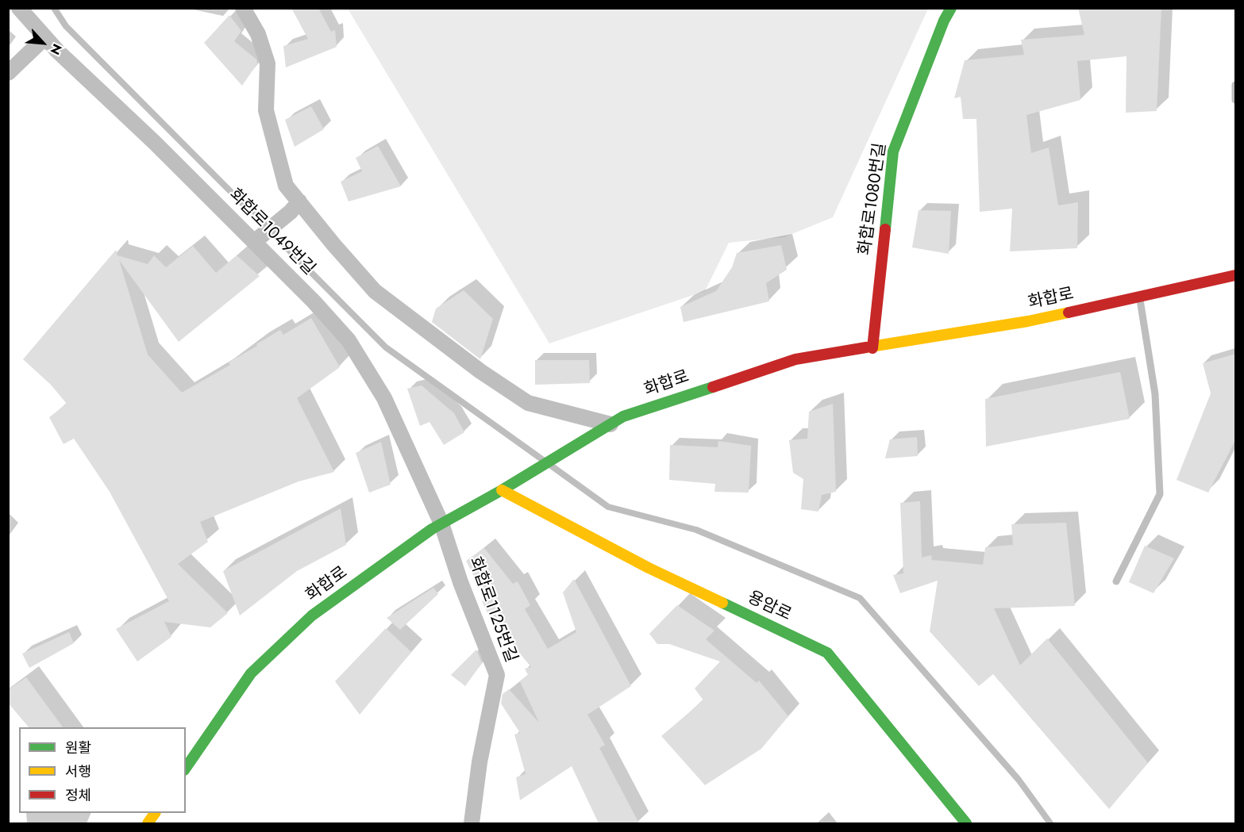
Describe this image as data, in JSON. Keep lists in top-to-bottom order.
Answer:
{
  "streets": {
    "main road": ["화합로1080번길", "화합로", "용암로"],
    "street": ["화합로1049번길", "화합로1125번길"]
  },
  "crossings": [
    ["화합로1080번길", "화합로"],
    ["화합로1049번길", "화합로"],
    ["화합로1049번길", "화합로1125번길"],
    ["화합로", "용암로"],
    ["화합로", "화합로1125번길"]
  ],
  "legend": ["원활", "서행", "정체"],
  "north": "bottom right"
}
